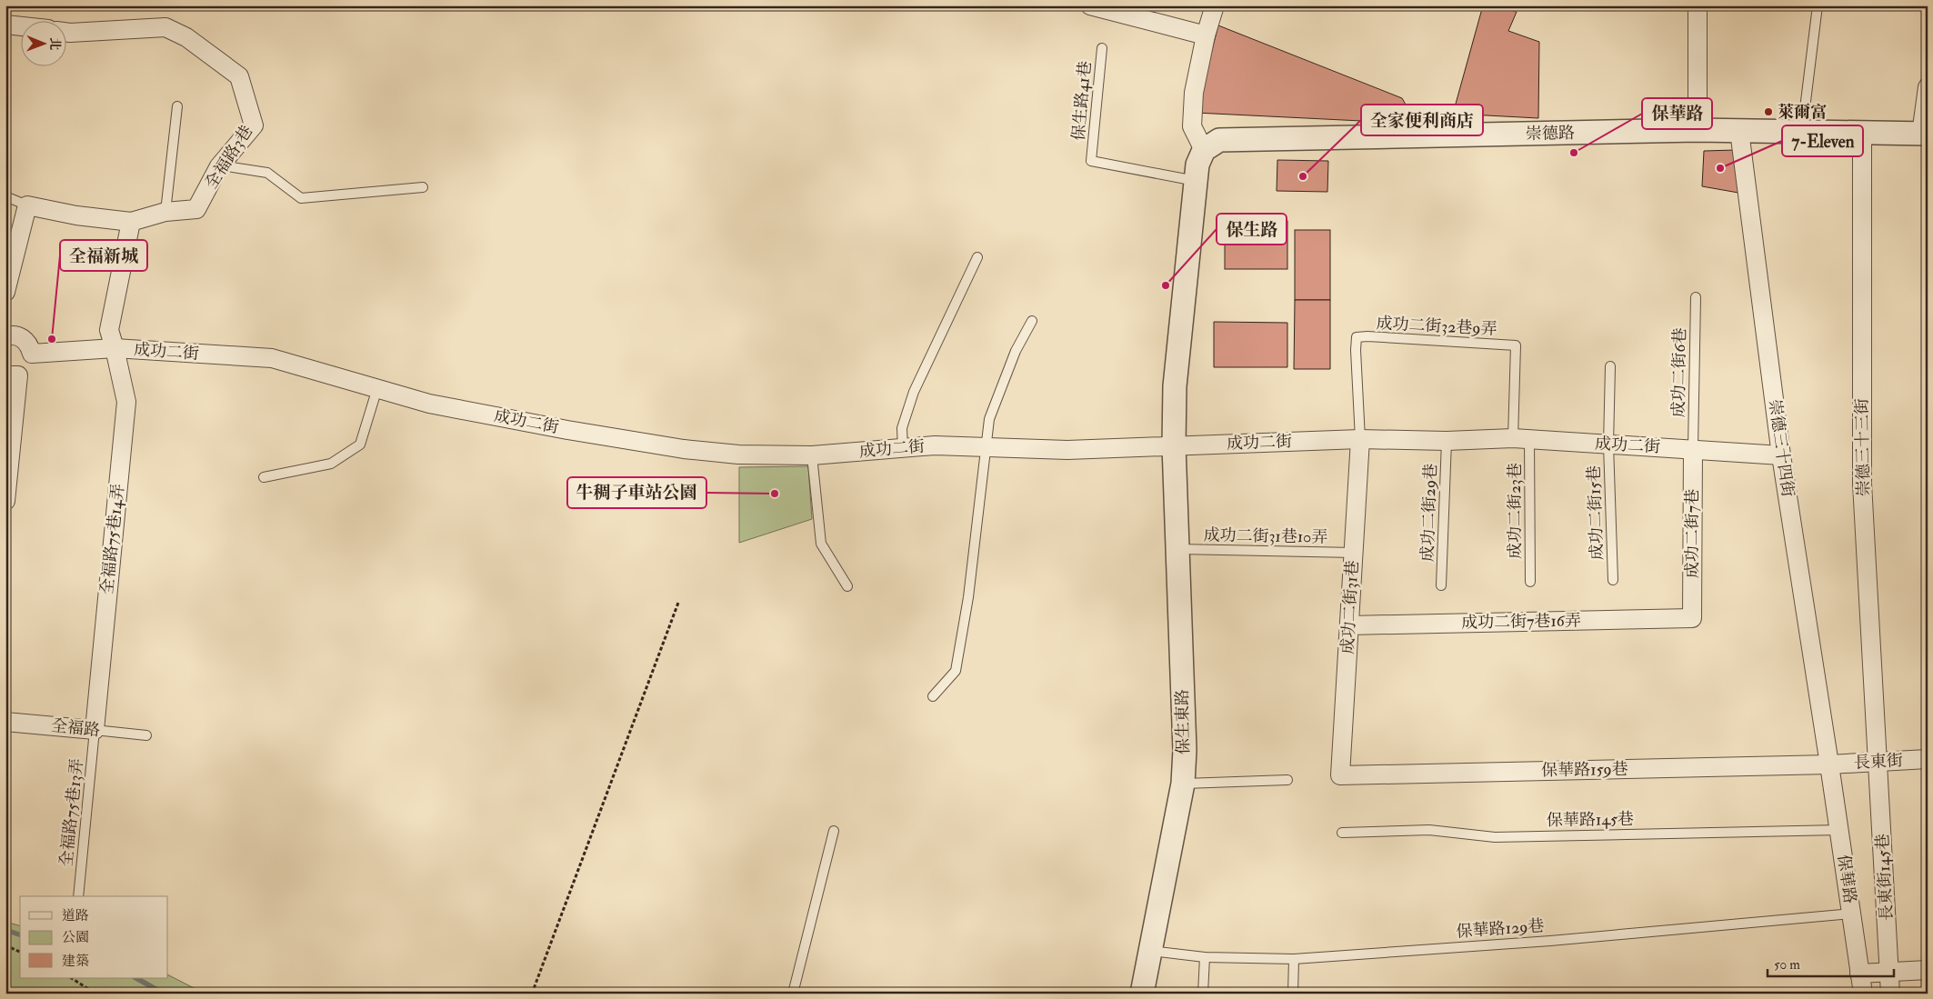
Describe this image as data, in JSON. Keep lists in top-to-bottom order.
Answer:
{
  "streets": {
    "street": [
      "崇德路",
      "全福路3巷",
      "成功二街",
      "崇德三十三街",
      "崇德三十四街",
      "成功二街7巷",
      "全福路75巷14弄",
      "成功二街31巷",
      "成功二街7巷16弄",
      "保生東路",
      "全福路",
      "長東街",
      "保華路159巷",
      "長東街145巷",
      "保華路"
    ],
    "lane": [
      "保生路41巷",
      "成功二街32巷9弄",
      "成功二街6巷",
      "成功二街23巷",
      "成功二街29巷",
      "成功二街15巷",
      "成功二街31巷10弄",
      "全福路75巷13弄",
      "保華路145巷",
      "保華路129巷"
    ]
  },
  "crossings": [
    ["保生路41巷", "保生東路"],
    ["崇德路", "崇德三十三街"],
    ["崇德路", "崇德三十四街"],
    ["崇德路", "保生東路"],
    ["全福路3巷", "全福路75巷14弄"],
    ["成功二街32巷9弄", "成功二街"],
    ["成功二街32巷9弄", "成功二街23巷"],
    ["成功二街32巷9弄", "成功二街31巷"],
    ["成功二街", "成功二街6巷"],
    ["成功二街", "崇德三十四街"],
    ["成功二街", "成功二街23巷"],
    ["成功二街", "成功二街29巷"],
    ["成功二街", "成功二街15巷"],
    ["成功二街", "成功二街7巷"],
    ["成功二街", "全福路75巷14弄"],
    ["成功二街", "成功二街31巷"],
    ["成功二街", "保生東路"],
    ["成功二街6巷", "成功二街7巷"],
    ["崇德三十三街", "長東街"],
    ["崇德三十三街", "長東街145巷"],
    ["崇德三十四街", "長東街"],
    ["崇德三十四街", "保華路159巷"],
    ["崇德三十四街", "保華路"],
    ["成功二街7巷", "成功二街7巷16弄"],
    ["成功二街31巷10弄", "成功二街31巷"],
    ["成功二街31巷10弄", "保生東路"],
    ["全福路75巷14弄", "全福路"],
    ["全福路75巷14弄", "全福路75巷13弄"],
    ["成功二街31巷", "成功二街7巷16弄"],
    ["成功二街31巷", "保華路159巷"],
    ["保生東路", "保華路129巷"],
    ["全福路", "全福路75巷13弄"],
    ["長東街", "保華路159巷"],
    ["長東街", "長東街145巷"],
    ["長東街", "保華路"],
    ["保華路159巷", "保華路"],
    ["保華路145巷", "保華路"],
    ["保華路", "保華路129巷"]
  ],
  "places": [
    "萊爾富",
    "保華路",
    "7-Eleven",
    "全家便利商店",
    "保生路",
    "全福新城",
    "牛稠子車站公園"
  ],
  "legend": ["道路", "公園", "建築"],
  "scale_bar": "50 m",
  "north": "right"
}
